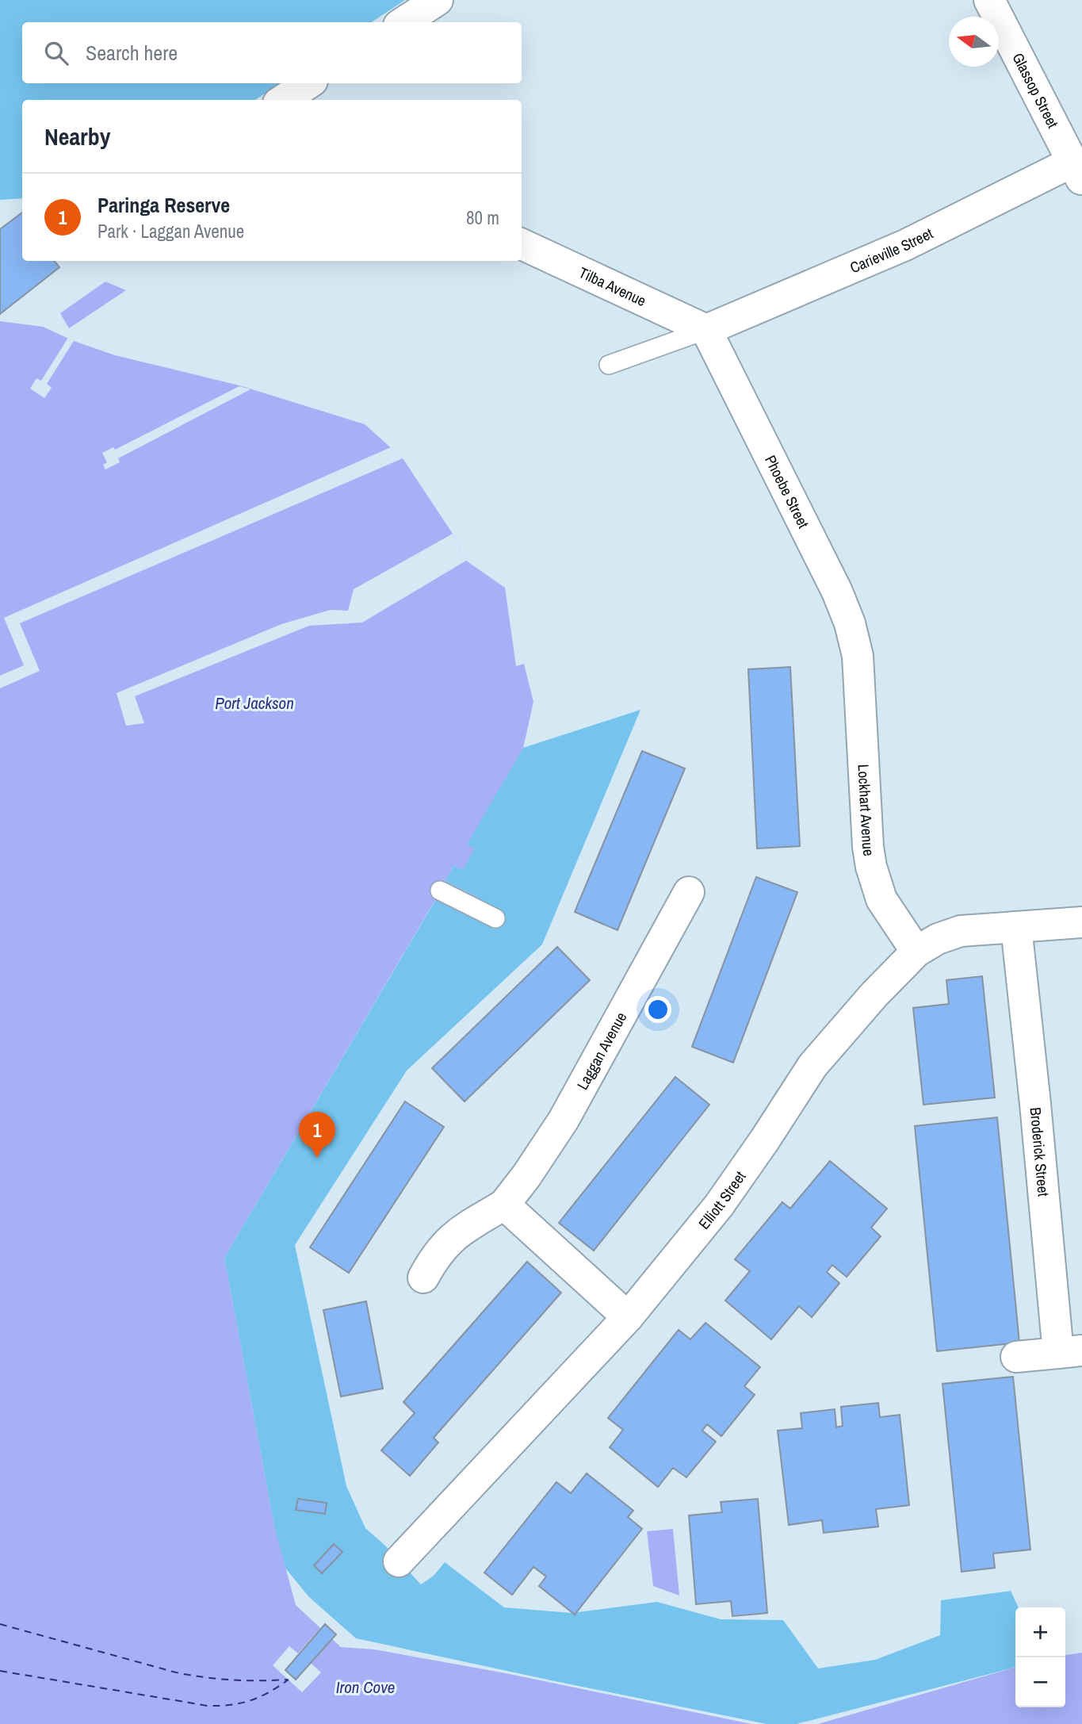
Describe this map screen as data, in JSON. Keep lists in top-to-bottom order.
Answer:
{
  "streets": {
    "street": [
      "Glassop Street",
      "Carieville Street",
      "Tilba Avenue",
      "Phoebe Street",
      "Lockhart Avenue",
      "Laggan Avenue",
      "Broderick Street",
      "Elliott Street"
    ]
  },
  "crossings": [
    ["Glassop Street", "Carieville Street"],
    ["Carieville Street", "Tilba Avenue"],
    ["Carieville Street", "Phoebe Street"],
    ["Tilba Avenue", "Phoebe Street"],
    ["Phoebe Street", "Lockhart Avenue"],
    ["Lockhart Avenue", "Elliott Street"],
    ["Broderick Street", "Elliott Street"]
  ],
  "water": ["Port Jackson", "Iron Cove"],
  "north": "left",
  "page": {
    "search": "Search here",
    "heading": "Nearby",
    "list": [
      {
        "mark": "1",
        "name": "Paringa Reserve",
        "note": "Park · Laggan Avenue",
        "value": "80 m"
      }
    ],
    "pins": "1",
    "map_buttons": ["+", "−"]
  }
}
